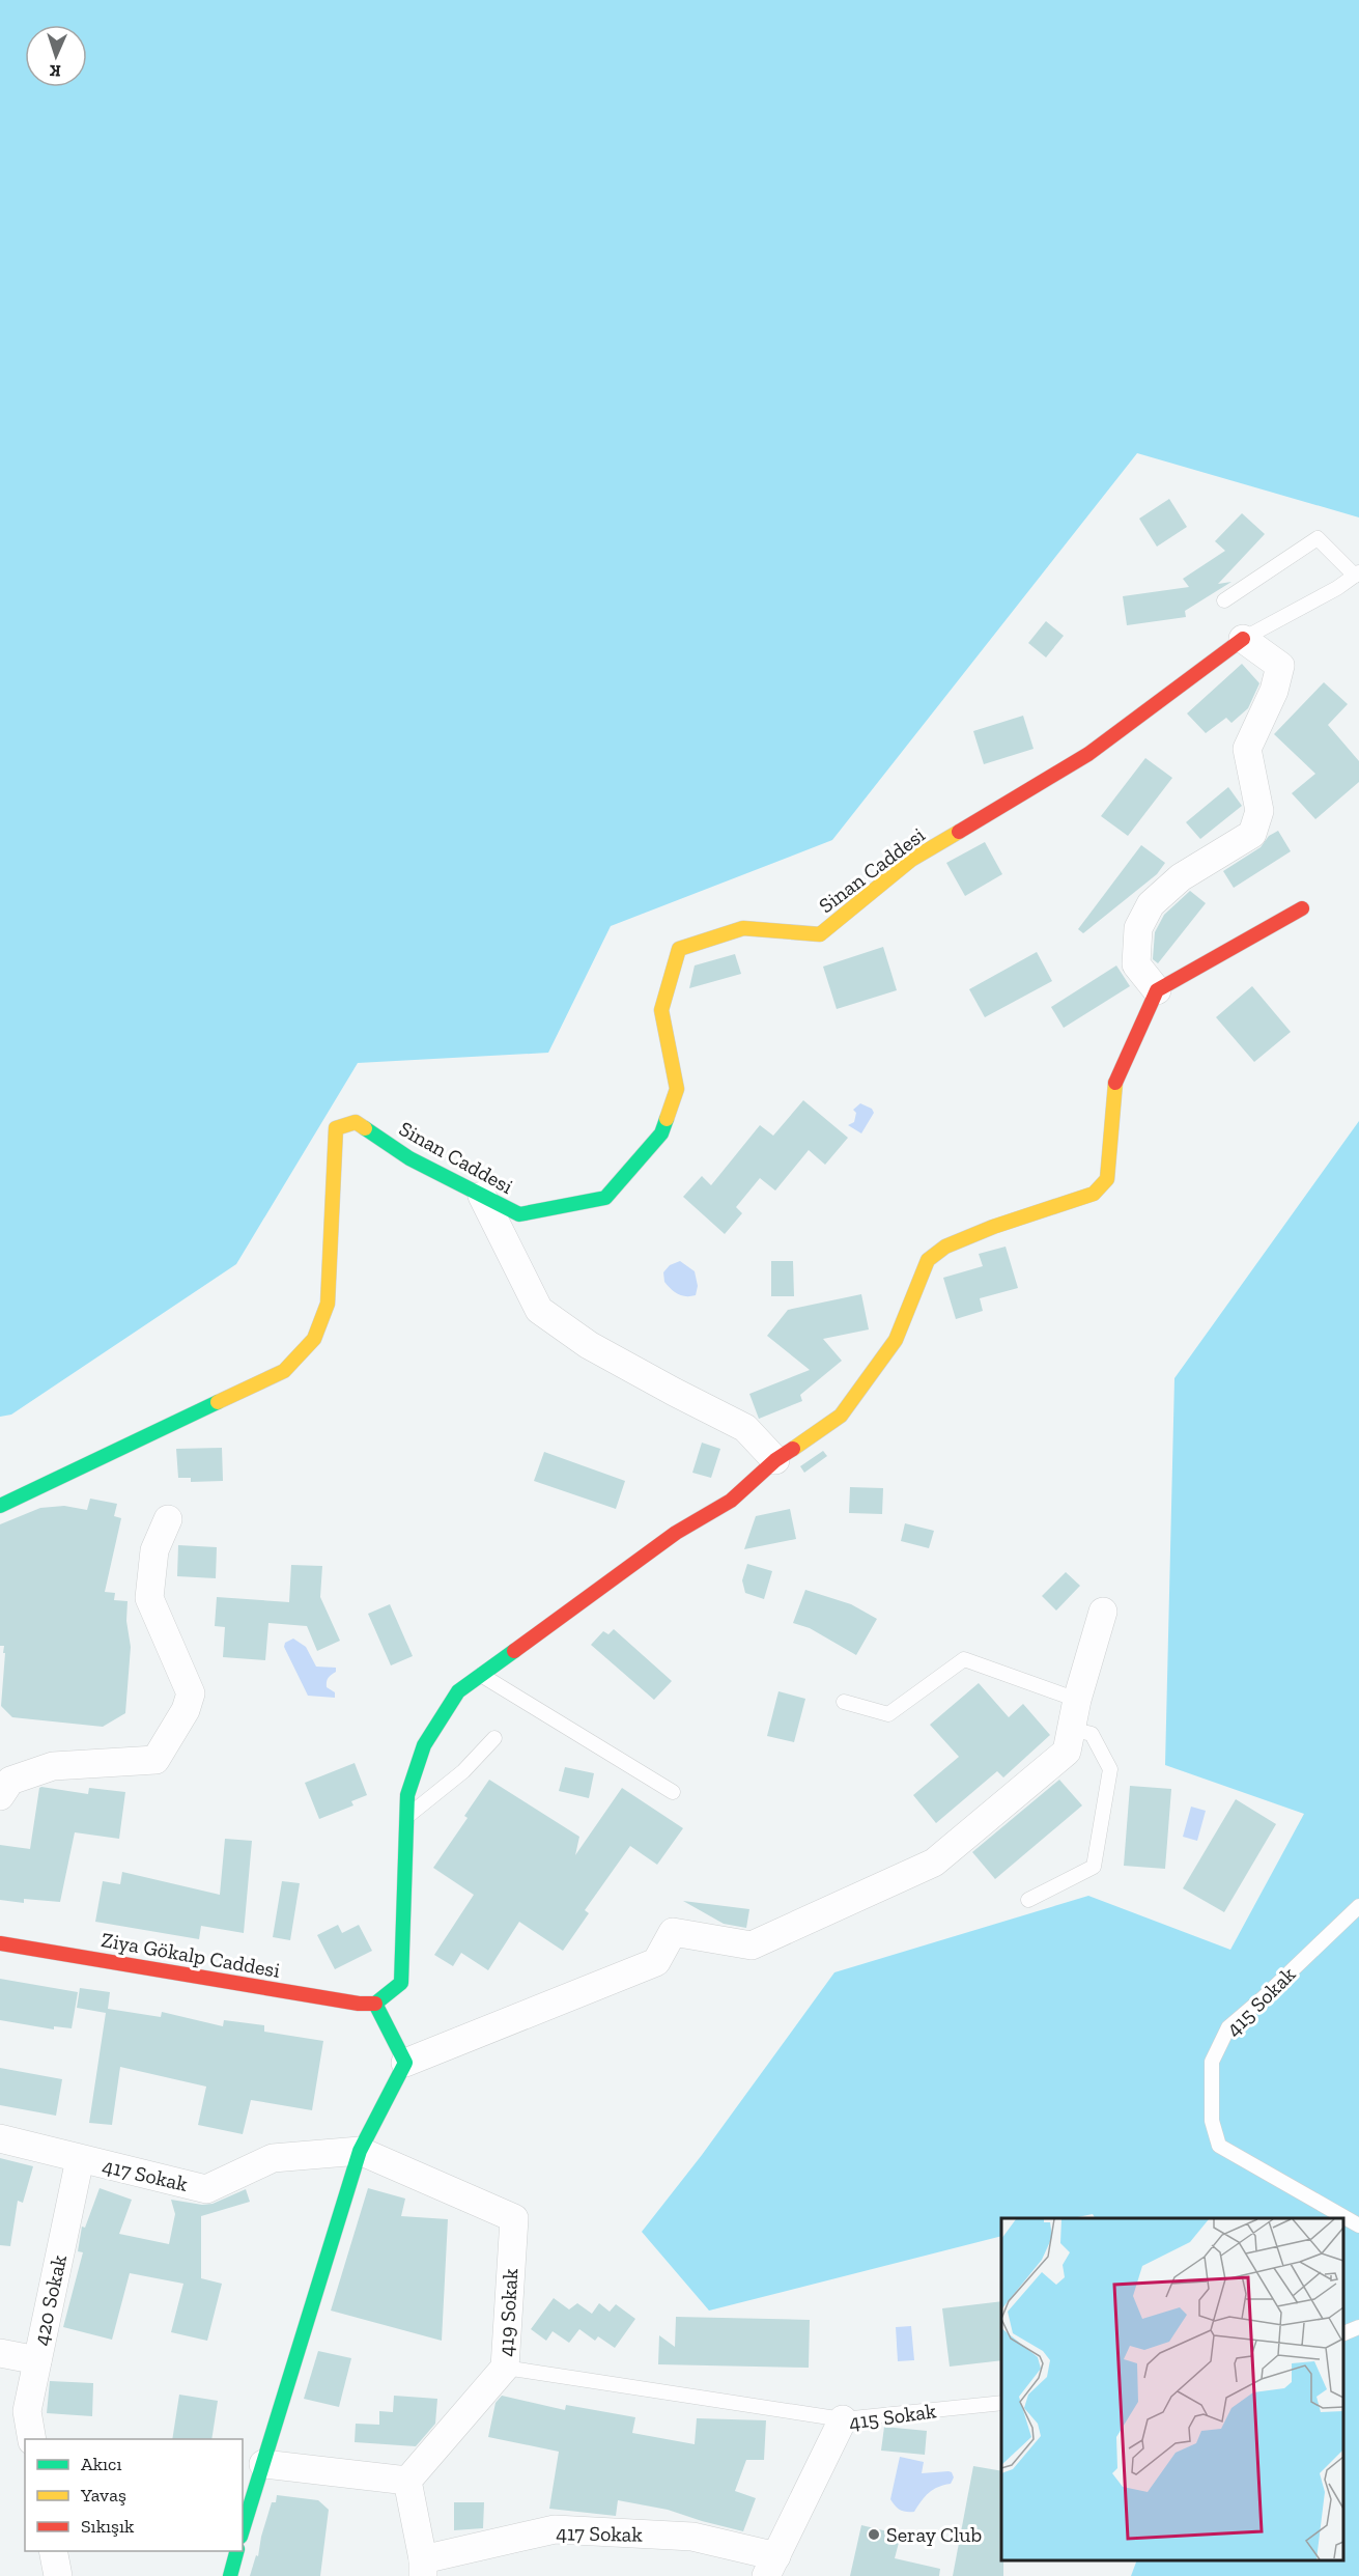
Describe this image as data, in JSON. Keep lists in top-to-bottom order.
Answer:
{
  "streets": {
    "street": [
      "Sinan Caddesi",
      "Ziya Gökalp Caddesi",
      "415 Sokak",
      "417 Sokak",
      "420 Sokak",
      "419 Sokak"
    ]
  },
  "crossings": [
    ["415 Sokak", "417 Sokak"],
    ["417 Sokak", "420 Sokak"],
    ["417 Sokak", "419 Sokak"]
  ],
  "places": ["Seray Club"],
  "legend": ["Akıcı", "Yavaş", "Sıkışık"],
  "north": "bottom"
}
